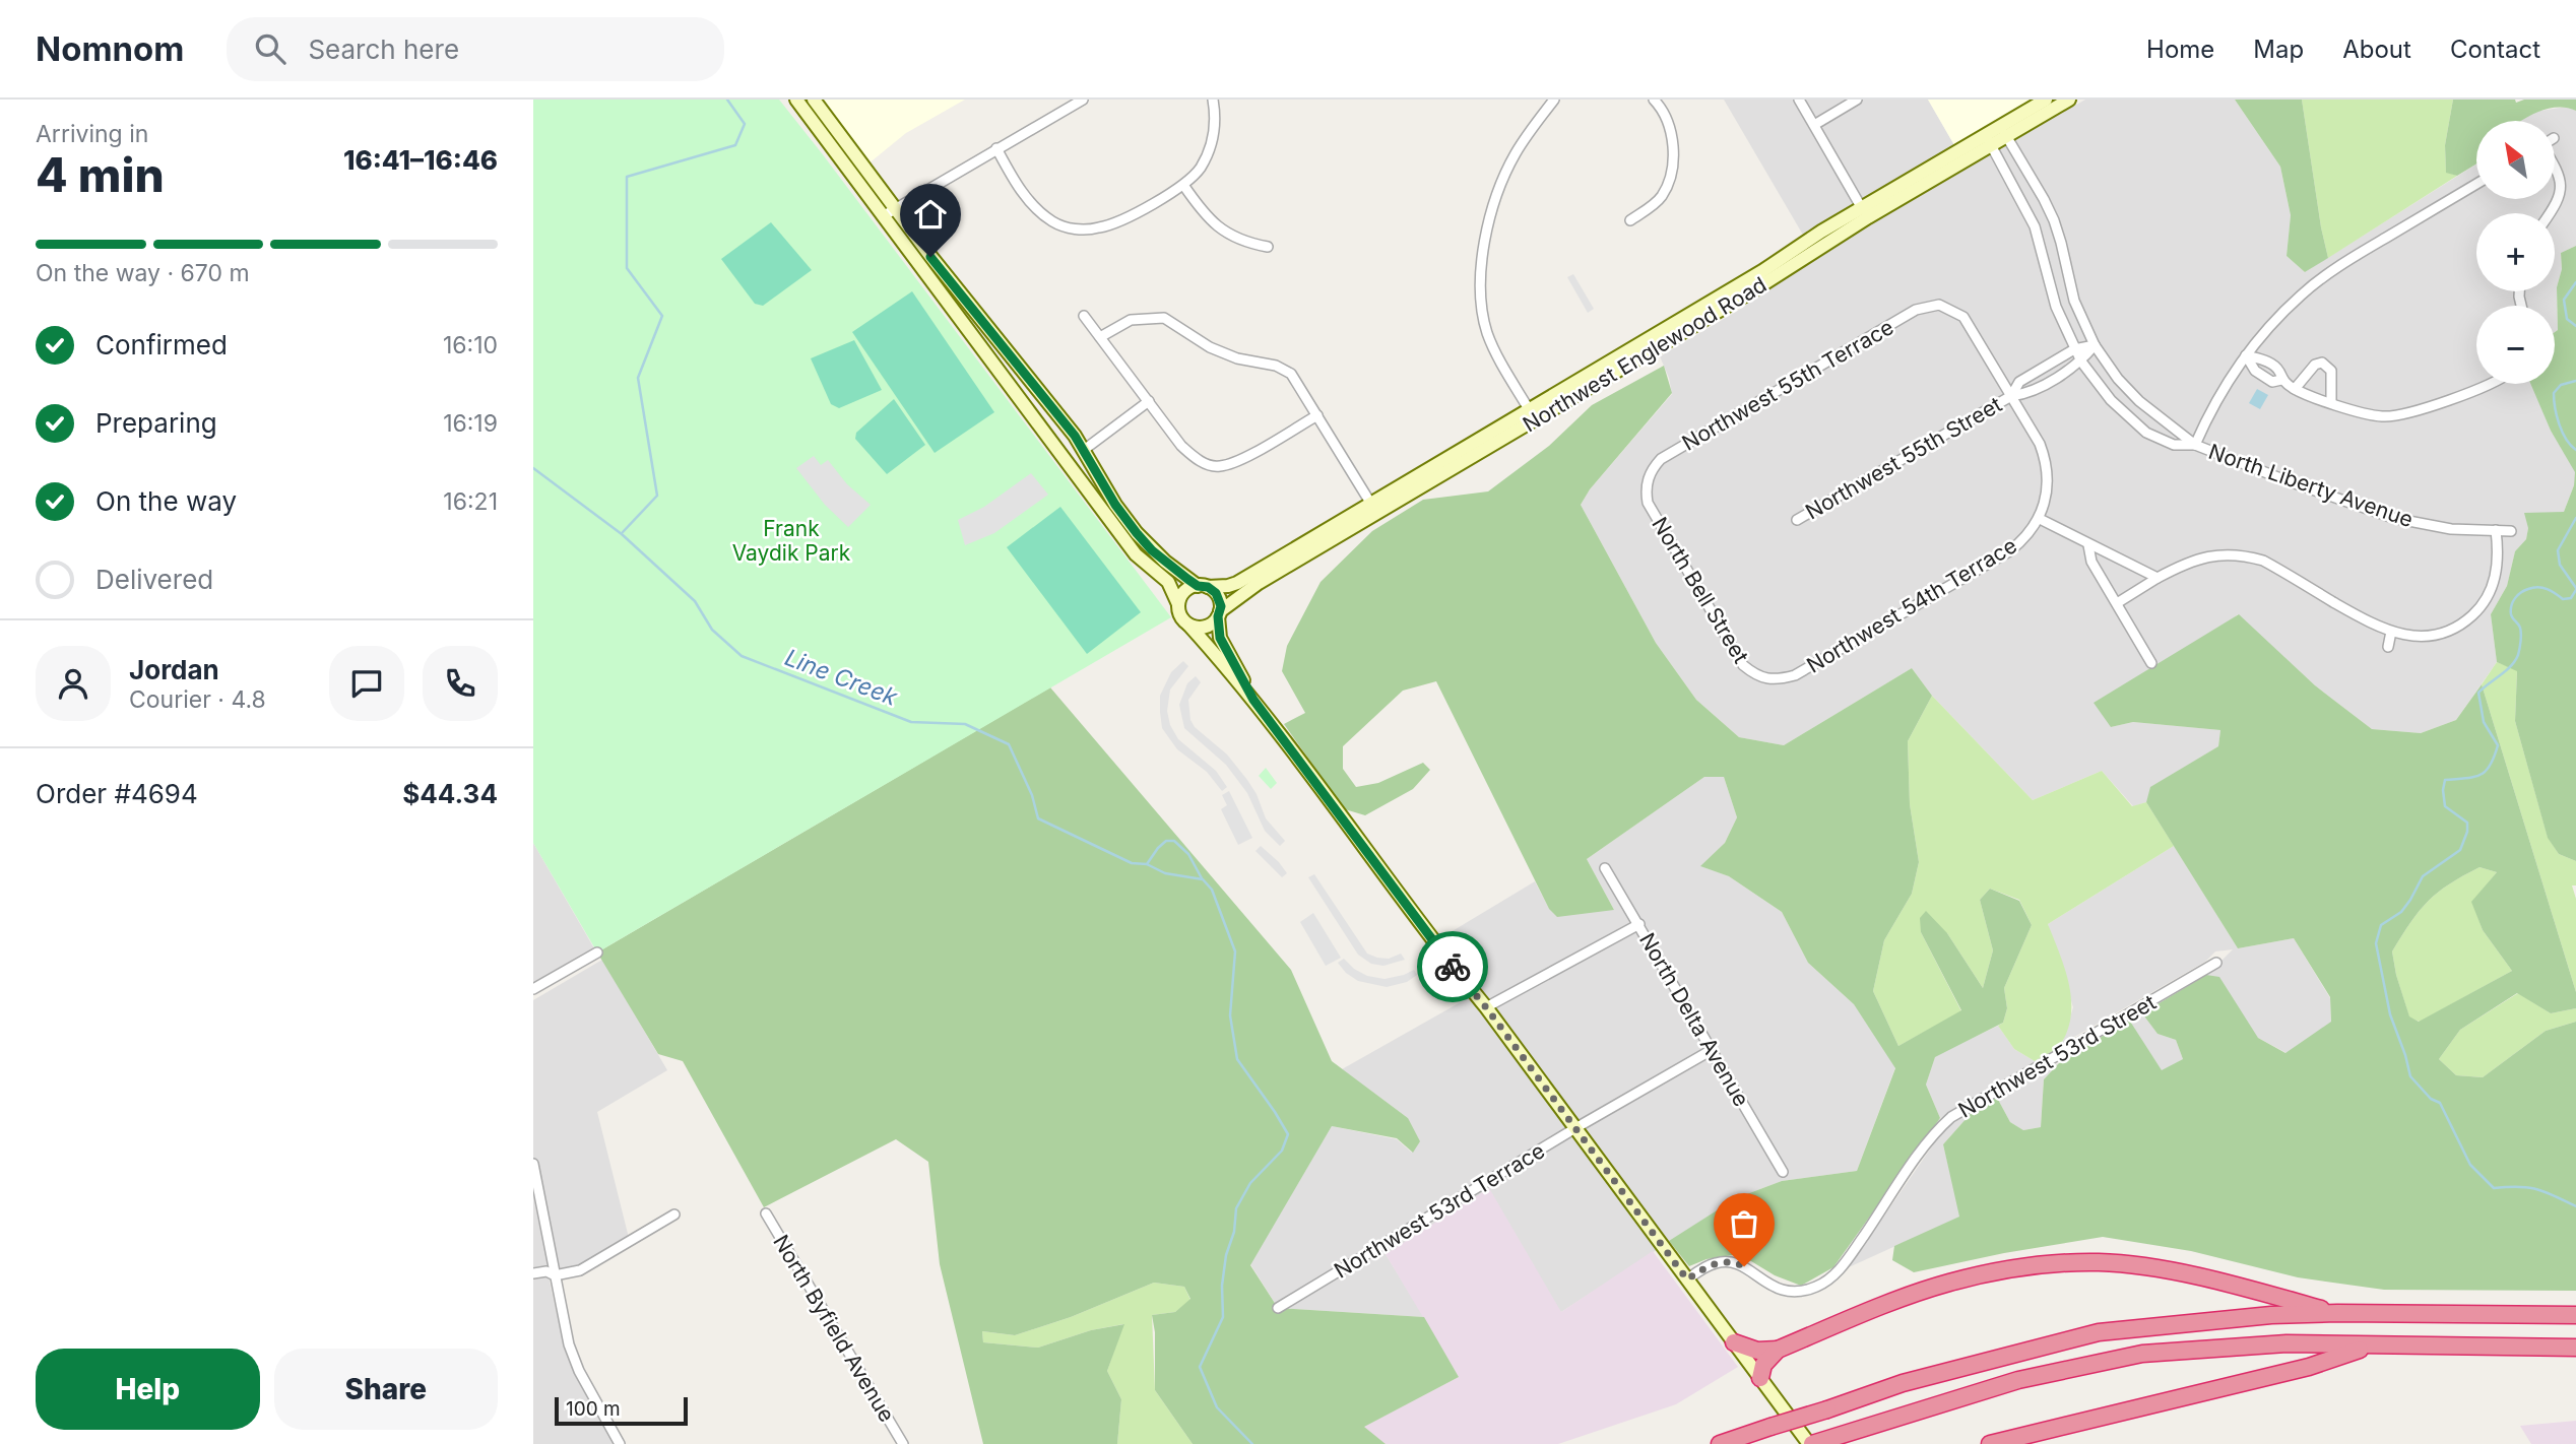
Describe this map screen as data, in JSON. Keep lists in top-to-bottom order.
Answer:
{
  "streets": {
    "main road": ["Northwest Englewood Road"],
    "street": [
      "Northwest 55th Terrace",
      "Northwest 55th Street",
      "North Liberty Avenue",
      "North Bell Street",
      "Northwest 54th Terrace",
      "North Delta Avenue",
      "Northwest 53rd Street",
      "Northwest 53rd Terrace",
      "North Byfield Avenue"
    ]
  },
  "crossings": [
    ["Northwest Englewood Road", "North Liberty Avenue"],
    ["Northwest 55th Terrace", "Northwest 55th Street"],
    ["Northwest 55th Terrace", "North Bell Street"],
    ["Northwest 55th Street", "North Liberty Avenue"],
    ["North Bell Street", "Northwest 54th Terrace"],
    ["North Delta Avenue", "Northwest 53rd Terrace"]
  ],
  "water": ["Line Creek"],
  "parks": ["Frank Vaydik Park"],
  "scale_bar": "100 m",
  "north": "top left",
  "page": {
    "header": "Nomnom",
    "search": "Search here",
    "nav": [
      "Home",
      "Map",
      "About",
      "Contact"
    ],
    "heading": ["4 min", "Arriving in", "16:41–16:46"],
    "panel": [
      "Jordan",
      "Courier · 4.8",
      "Order #4694",
      "$44.34"
    ],
    "map_buttons": ["+", "−"],
    "bar": "On the way · 670 m",
    "list": [
      ["Confirmed", "16:10"],
      ["Preparing", "16:19"],
      ["On the way", "16:21"],
      "Delivered"
    ],
    "buttons": ["Help", "Share"],
    "scale": "100 m"
  }
}
